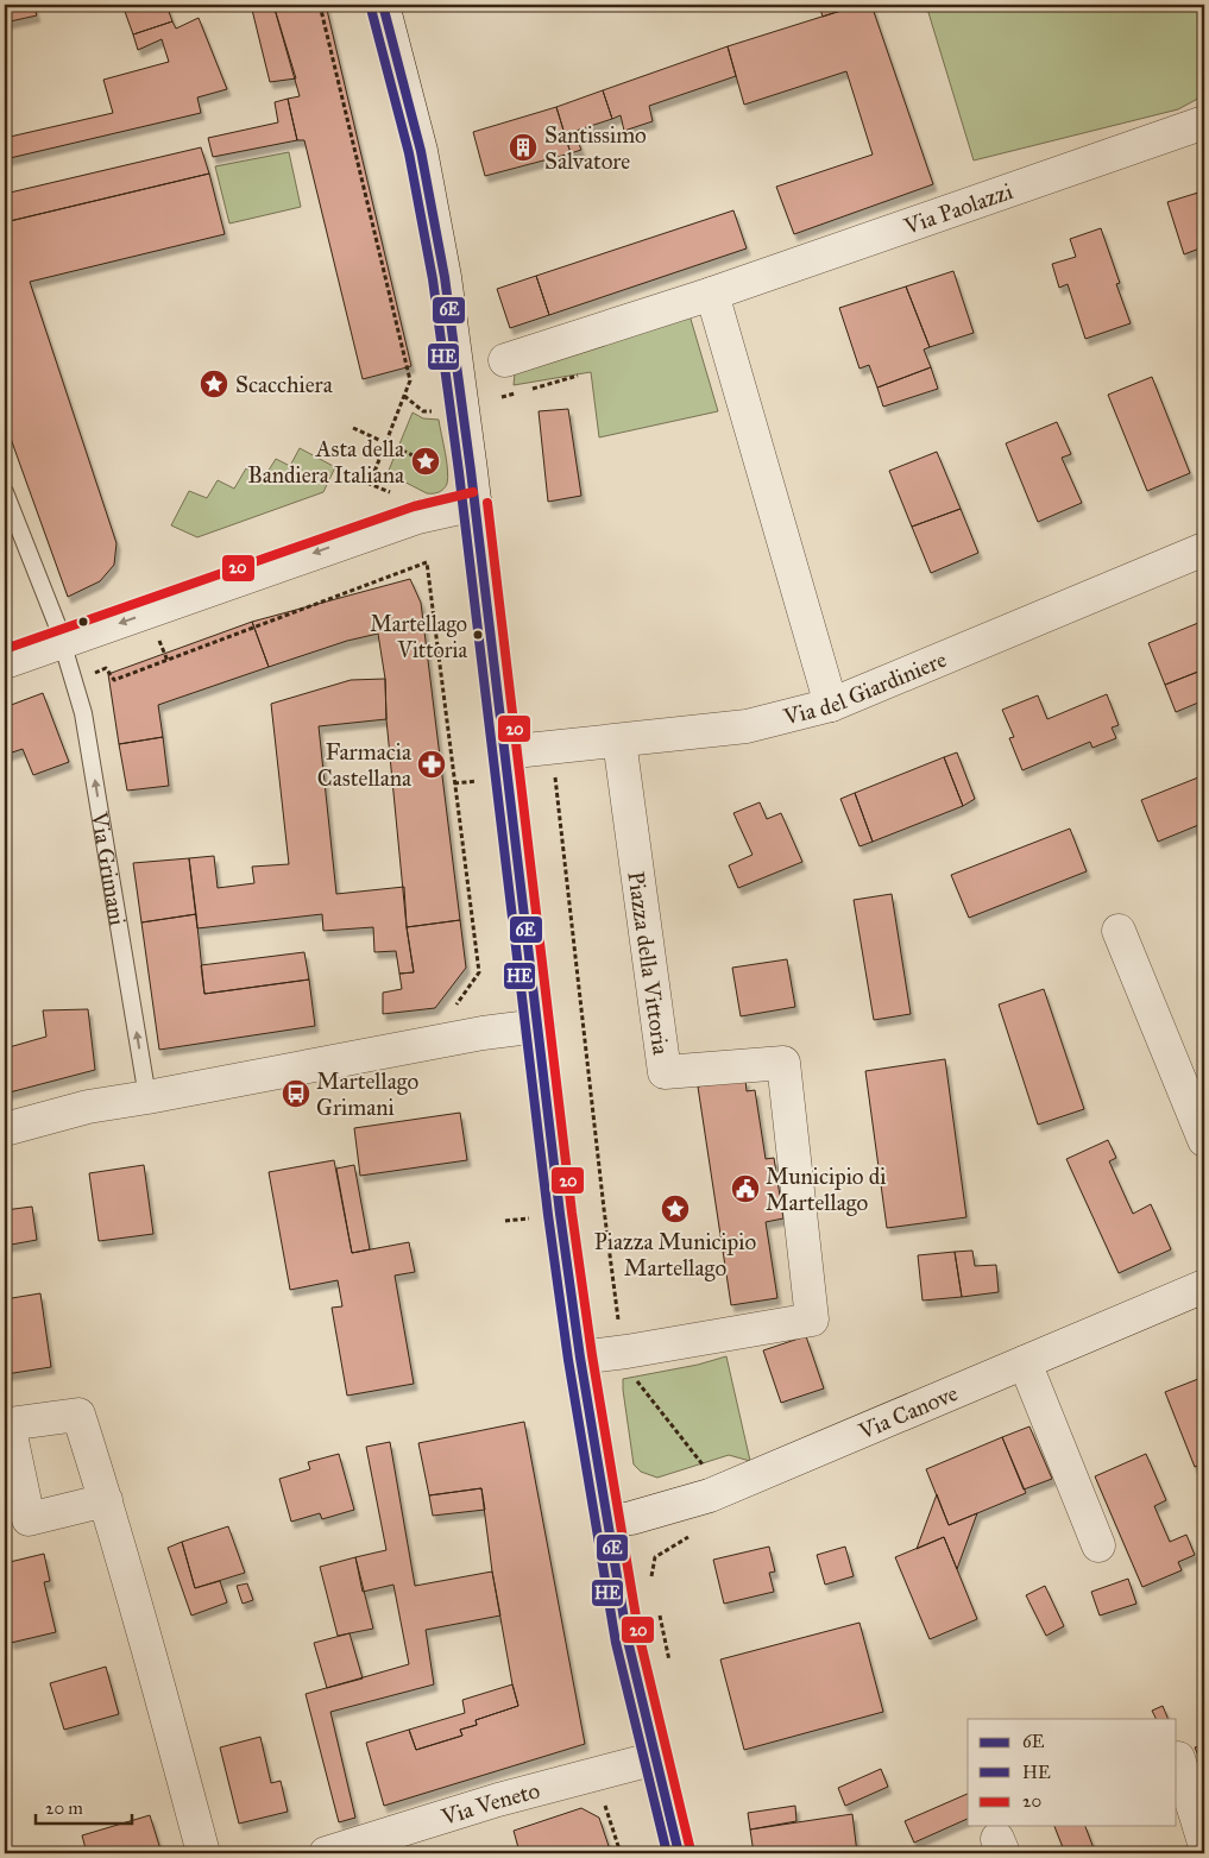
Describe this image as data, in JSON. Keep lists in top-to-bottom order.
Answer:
{
  "streets": {
    "street": [
      "Via Paolazzi",
      "Via del Giardiniere",
      "Piazza della Vittoria",
      "Via Canove",
      "Via Veneto"
    ],
    "lane": ["Via Grimani"]
  },
  "crossings": [
    ["Via del Giardiniere", "Piazza della Vittoria"]
  ],
  "one_way": ["Via Grimani"],
  "places": {
    "building": ["Santissimo Salvatore"],
    "place": ["Scacchiera", "Asta della Bandiera Italiana", "Piazza Municipio Martellago"],
    "other": ["Martellago Vittoria"],
    "pharmacy": ["Farmacia Castellana"],
    "bus stop": ["Martellago Grimani"],
    "public building": ["Municipio di Martellago"]
  },
  "lines": ["transit line 6E", "transit line HE", "transit line 20"],
  "legend": ["6E", "HE", "20"],
  "scale_bar": "20 m"
}
